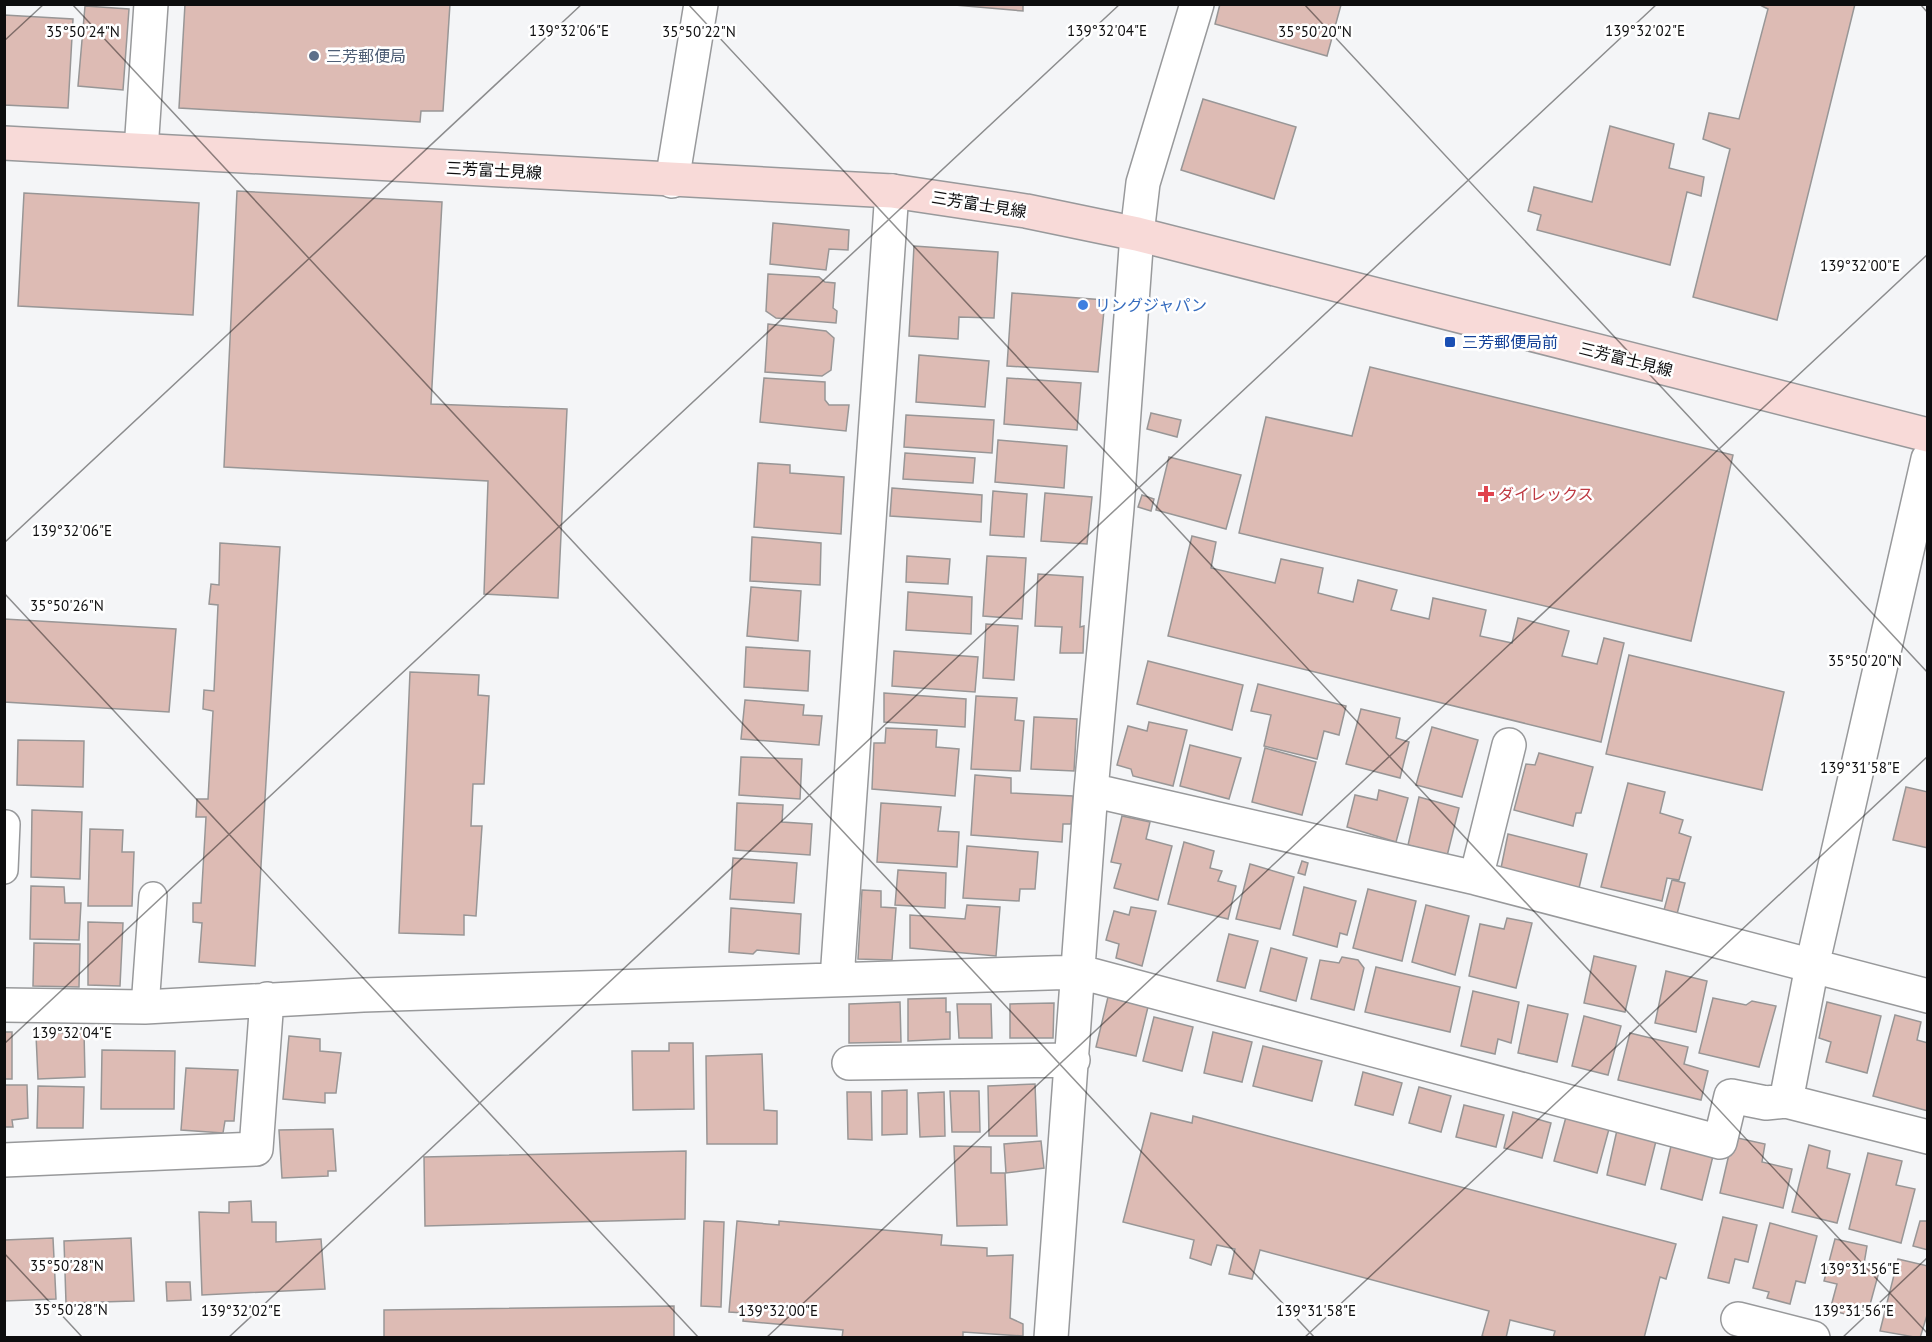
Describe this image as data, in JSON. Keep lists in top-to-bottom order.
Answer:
{
  "streets": {
    "main road": ["三芳富士見線"]
  },
  "places": {
    "other": ["三芳郵便局", "リングジャパン"],
    "transit": ["三芳郵便局前"],
    "health": ["ダイレックス"]
  },
  "coordinates": [
    "139°32'06\"E",
    "139°32'04\"E",
    "139°32'02\"E",
    "35°50'24\"N",
    "35°50'22\"N",
    "35°50'20\"N",
    "139°32'00\"E",
    "35°50'26\"N",
    "139°31'58\"E",
    "35°50'28\"N",
    "139°31'56\"E"
  ]
}
